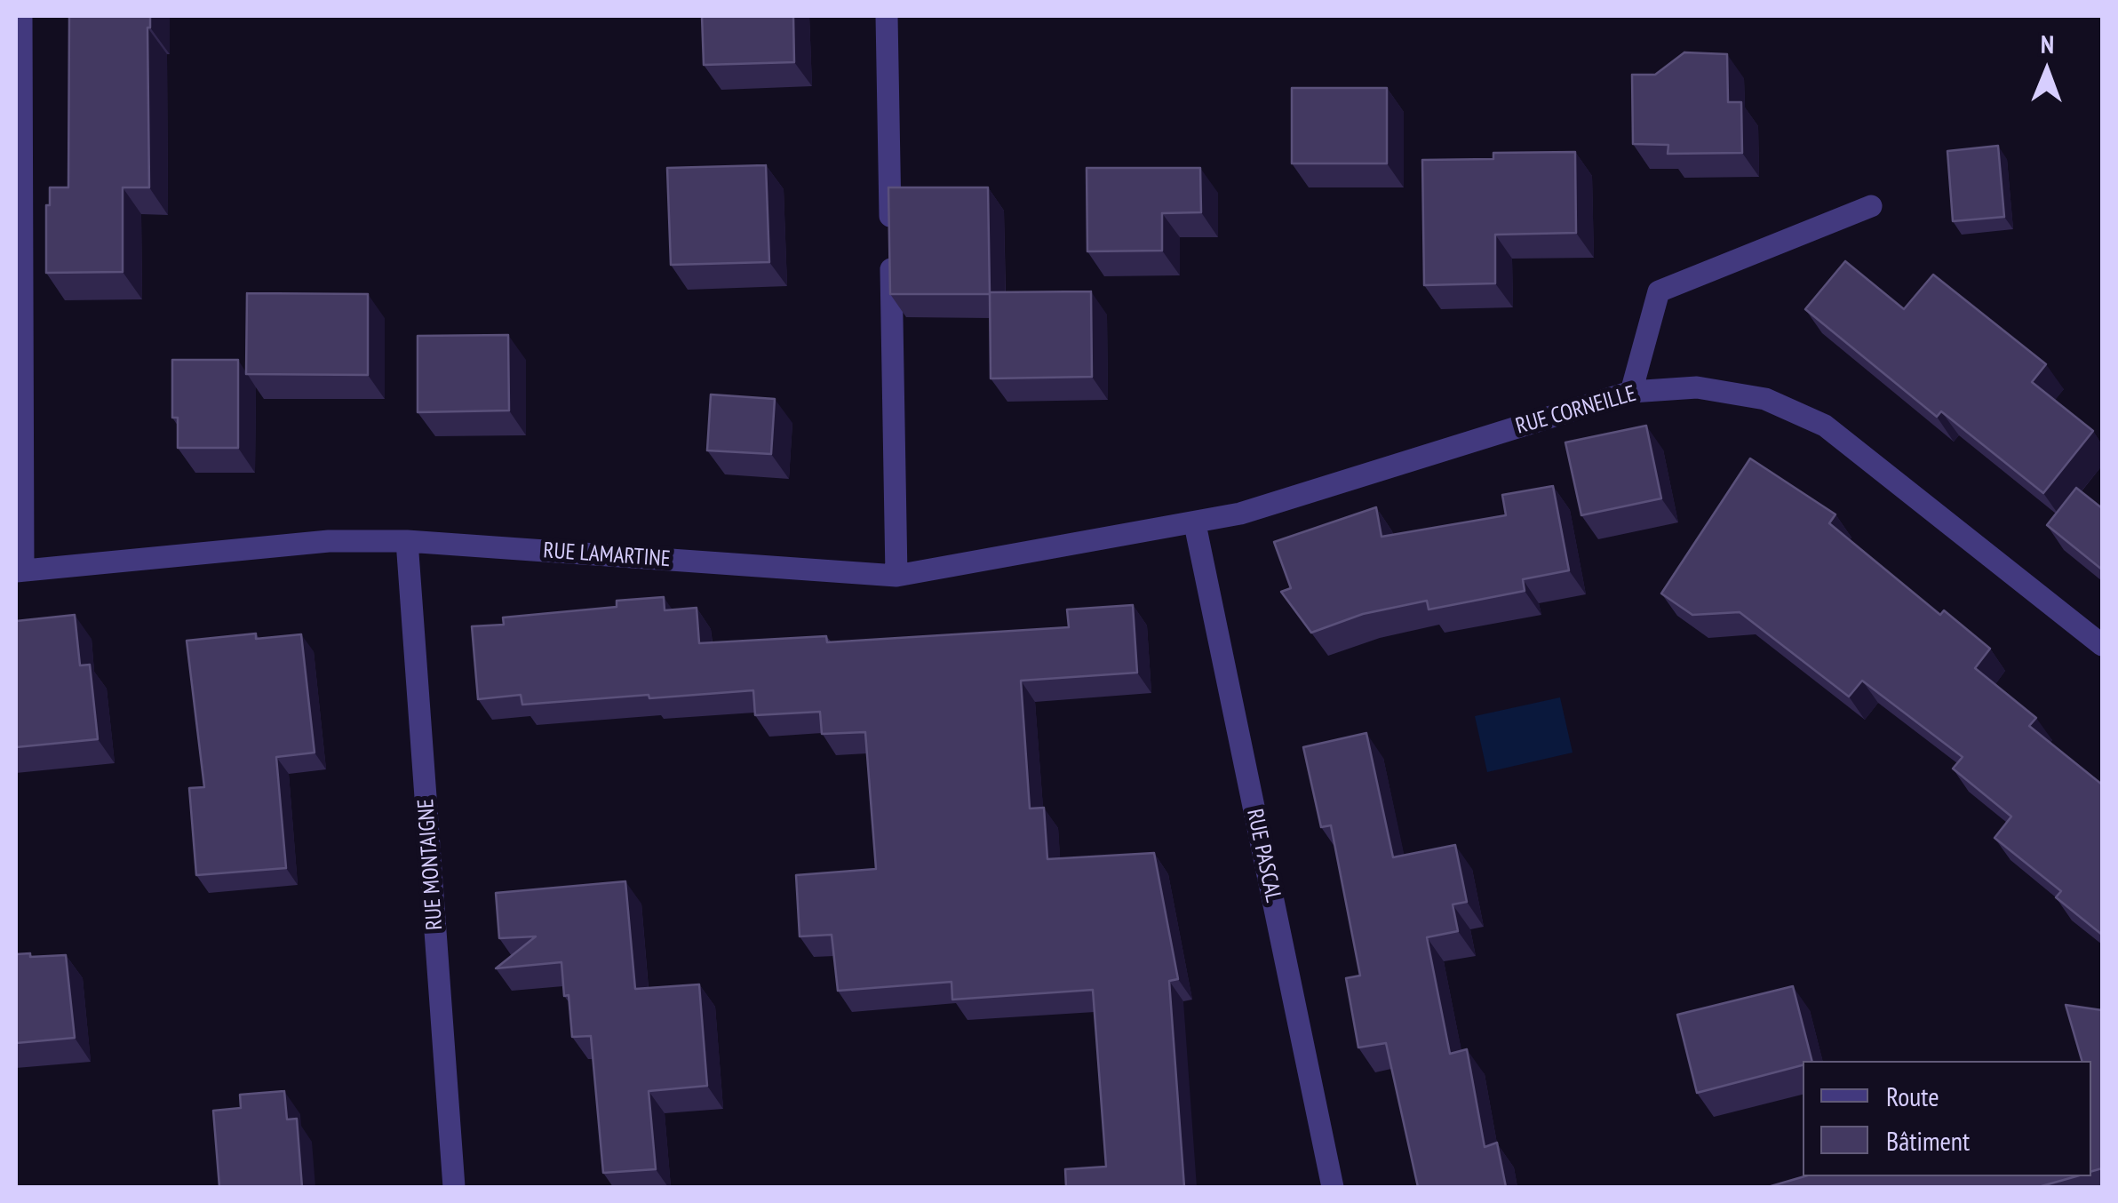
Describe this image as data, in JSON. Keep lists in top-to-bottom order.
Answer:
{
  "streets": {
    "street": [
      "RUE CORNEILLE",
      "RUE LAMARTINE",
      "RUE PASCAL",
      "RUE MONTAIGNE"
    ]
  },
  "crossings": [
    ["RUE CORNEILLE", "RUE LAMARTINE"],
    ["RUE CORNEILLE", "RUE PASCAL"],
    ["RUE LAMARTINE", "RUE PASCAL"],
    ["RUE LAMARTINE", "RUE MONTAIGNE"]
  ],
  "legend": ["Route", "Bâtiment"],
  "north": "top"
}
